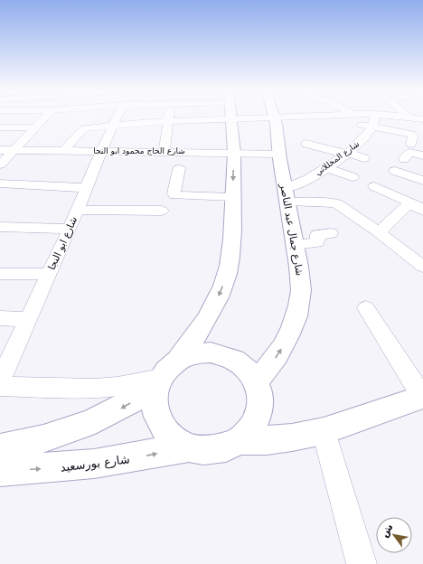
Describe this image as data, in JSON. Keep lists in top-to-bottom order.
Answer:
{
  "streets": {
    "street": [
      "شارع الحاج محمود ابو النجا",
      "شارع المخللاتي",
      "شارع جمال عبد الناصر",
      "شارع ابو النجا",
      "شارع بورسعيد"
    ]
  },
  "crossings": [
    ["شارع الحاج محمود ابو النجا", "شارع جمال عبد الناصر"],
    ["شارع الحاج محمود ابو النجا", "شارع ابو النجا"],
    ["شارع المخللاتي", "شارع جمال عبد الناصر"],
    ["شارع جمال عبد الناصر", "شارع بورسعيد"]
  ],
  "north": "top left"
}
